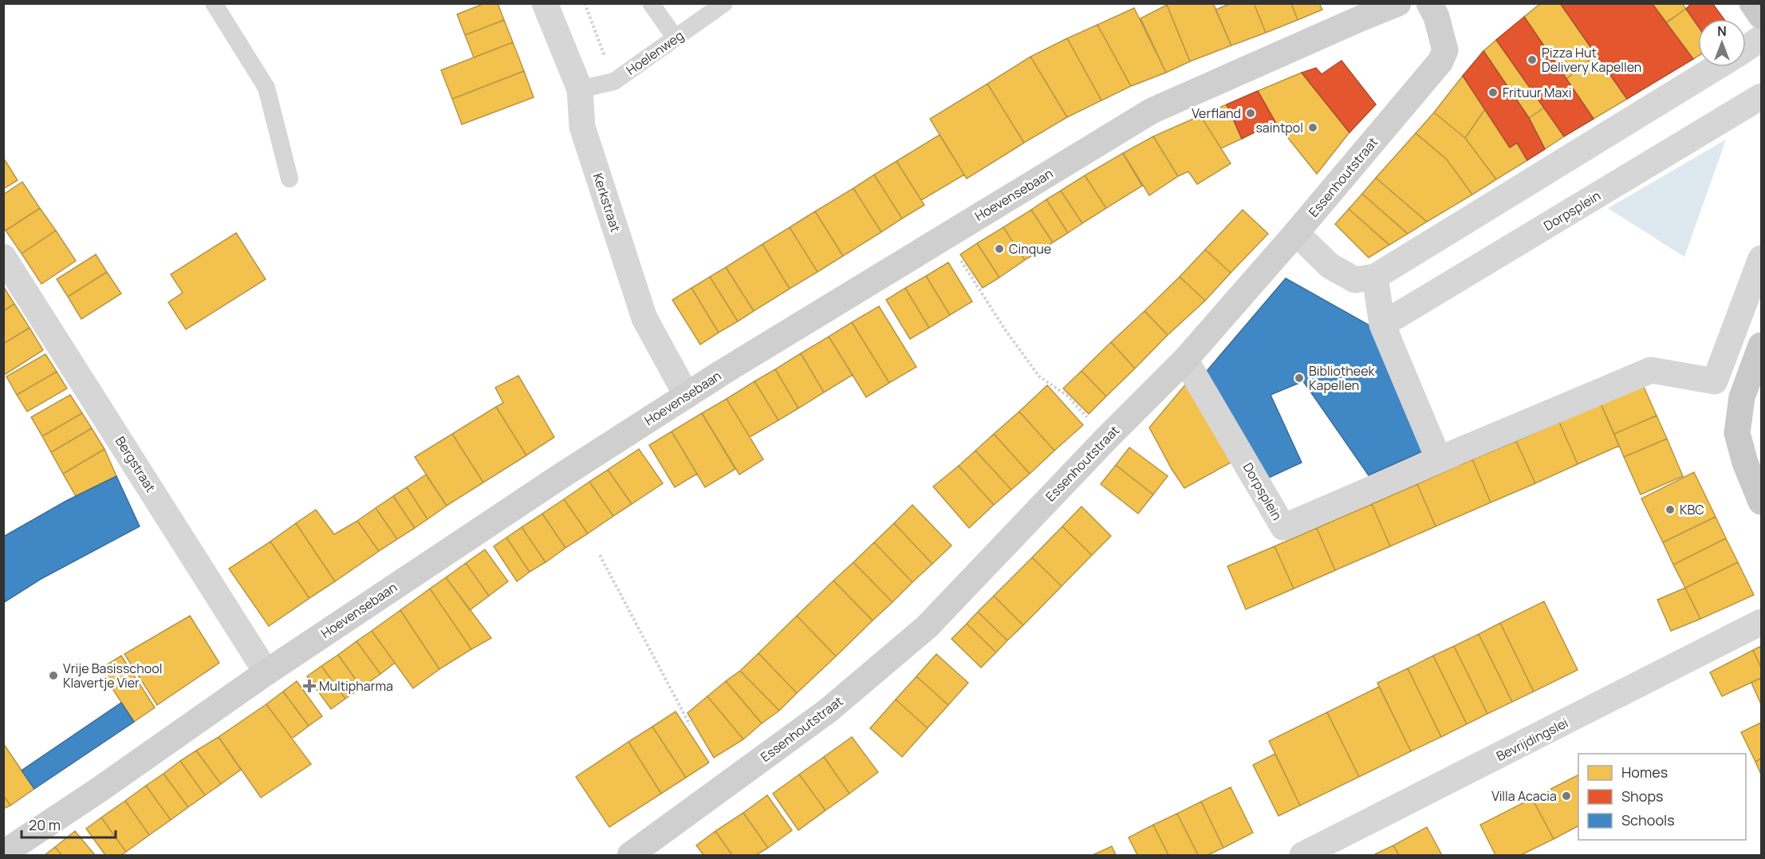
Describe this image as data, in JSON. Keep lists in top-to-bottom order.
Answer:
{
  "streets": {
    "street": [
      "Essenhoutstraat",
      "Hoevensebaan",
      "Kerkstraat",
      "Dorpsplein",
      "Bergstraat",
      "Bevrijdingslei"
    ],
    "lane": ["Hoelenweg"]
  },
  "crossings": [
    ["Hoelenweg", "Kerkstraat"],
    ["Essenhoutstraat", "Dorpsplein"],
    ["Hoevensebaan", "Kerkstraat"],
    ["Hoevensebaan", "Bergstraat"]
  ],
  "places": {
    "other": [
      "Pizza Hut Delivery Kapellen",
      "Frituur Maxi",
      "Verfland",
      "saintpol",
      "Cinque",
      "Bibliotheek Kapellen",
      "KBC",
      "Vrije Basisschool Klavertje Vier",
      "Villa Acacia"
    ],
    "health": ["Multipharma"]
  },
  "legend": ["Homes", "Shops", "Schools"],
  "scale_bar": "20 m",
  "north": "top"
}
